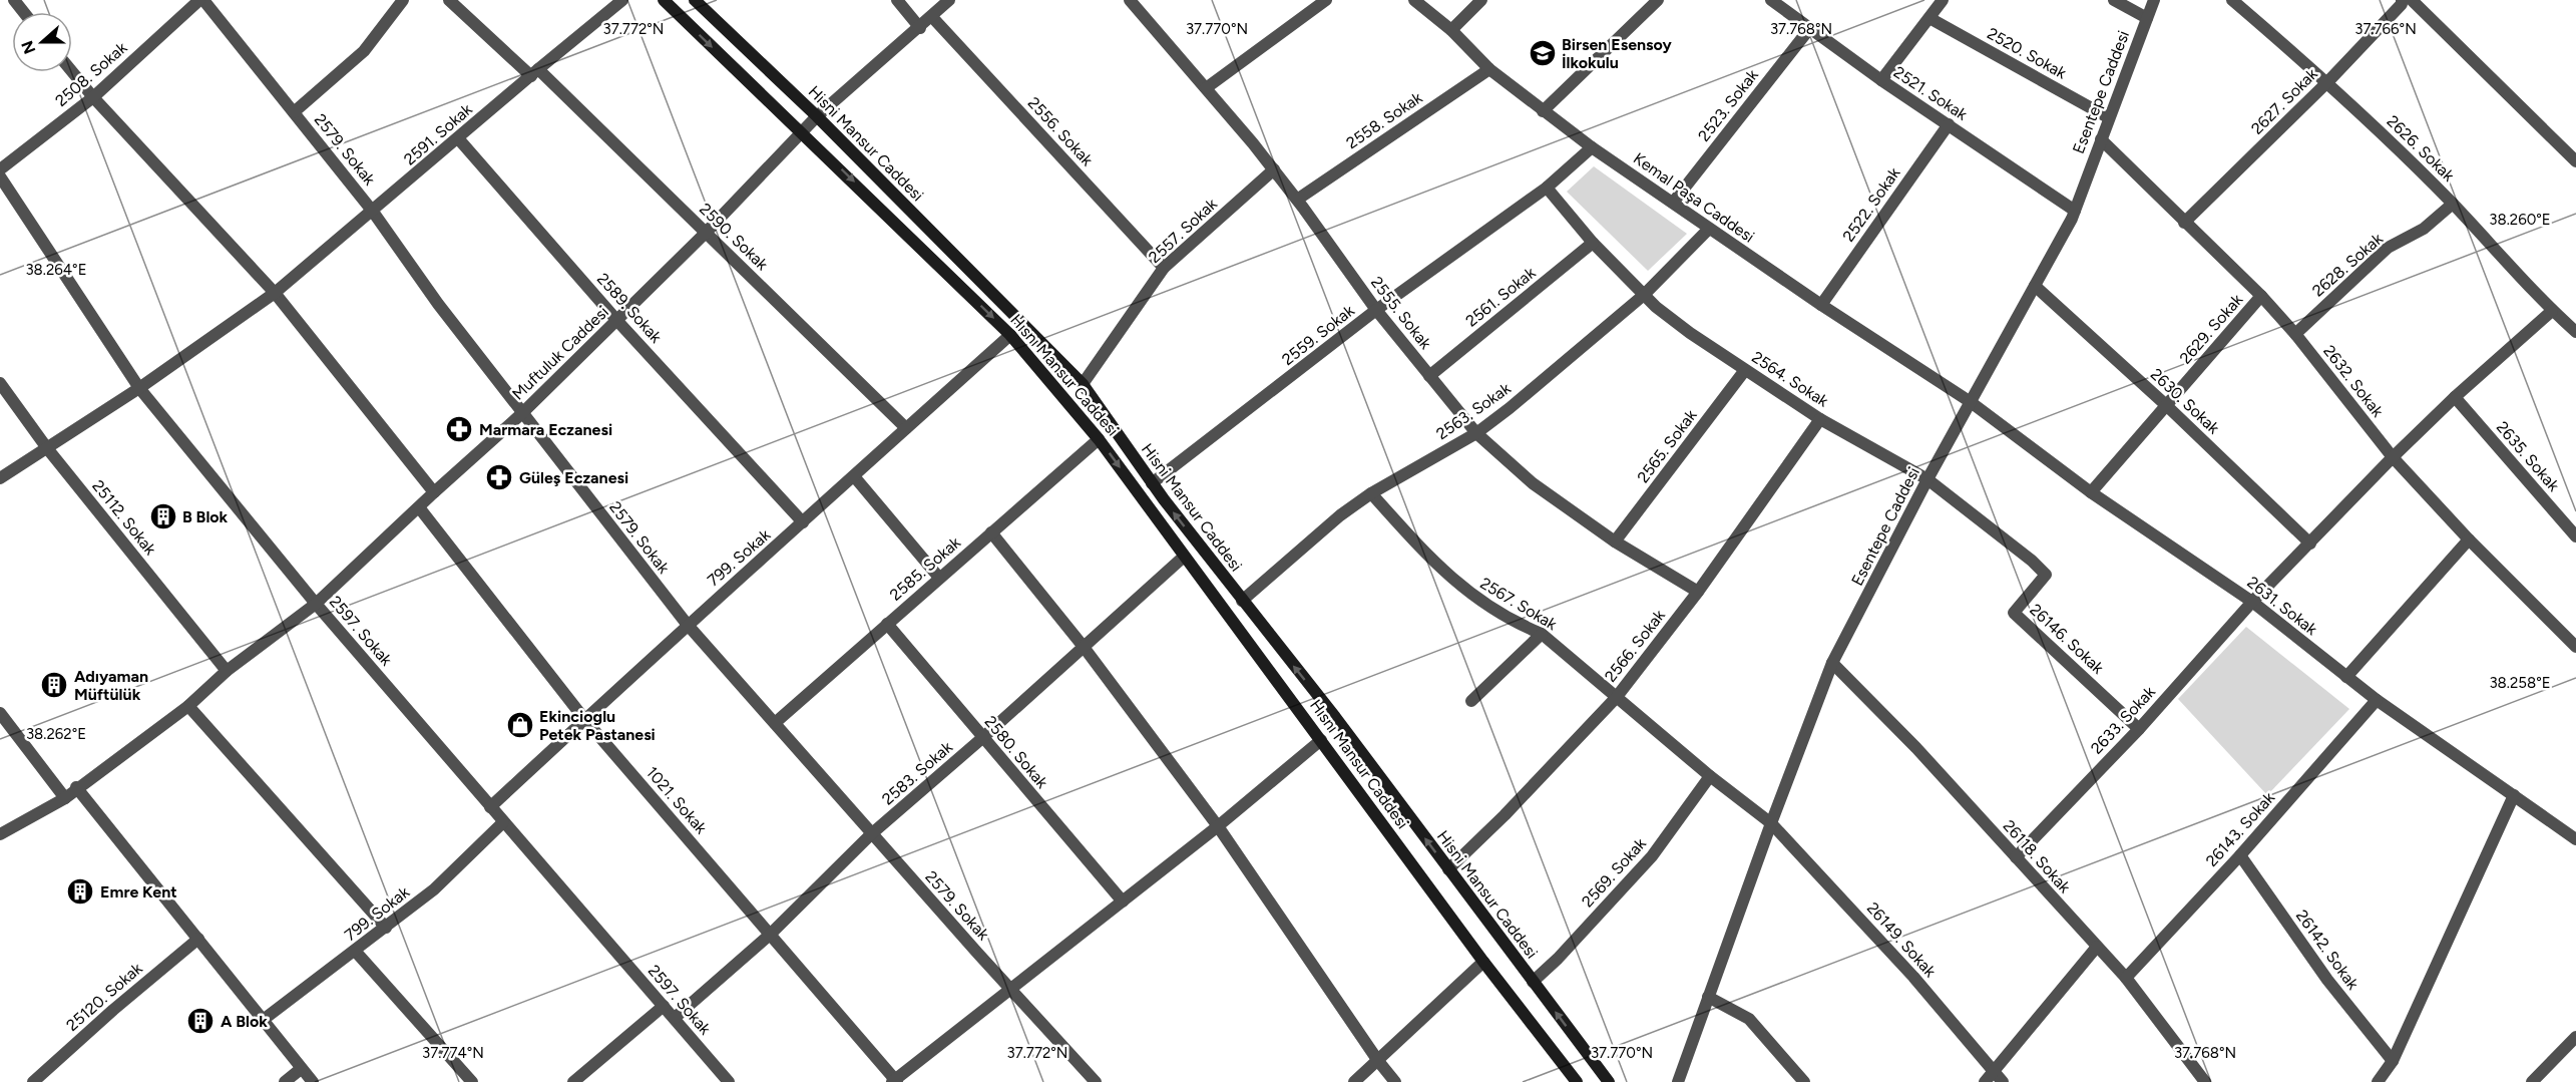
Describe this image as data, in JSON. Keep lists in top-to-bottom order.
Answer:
{
  "streets": {
    "main road": ["Hisni Mansur Caddesi", "Hısnı Mansur Caddesi"],
    "street": [
      "2520. Sokak",
      "2508. Sokak",
      "Esentepe Caddesi",
      "2521. Sokak",
      "2627. Sokak",
      "2523. Sokak",
      "2558. Sokak",
      "2556. Sokak",
      "2591. Sokak",
      "2626. Sokak",
      "2579. Sokak",
      "Kemal Paşa Caddesi",
      "2522. Sokak",
      "2557. Sokak",
      "2590. Sokak",
      "2628. Sokak",
      "2561. Sokak",
      "2589. Sokak",
      "2555. Sokak",
      "2629. Sokak",
      "2559. Sokak",
      "Muftuluk Caddesi",
      "2564. Sokak",
      "2632. Sokak",
      "2630. Sokak",
      "2563. Sokak",
      "2565. Sokak",
      "2635. Sokak",
      "25112. Sokak",
      "799. Sokak",
      "2585. Sokak",
      "2567. Sokak",
      "2631. Sokak",
      "2597. Sokak",
      "26146. Sokak",
      "2566. Sokak",
      "2633. Sokak",
      "2580. Sokak",
      "2583. Sokak",
      "1021. Sokak",
      "26143. Sokak",
      "26118. Sokak",
      "2569. Sokak",
      "26149. Sokak",
      "26142. Sokak",
      "25120. Sokak"
    ]
  },
  "crossings": [
    ["2520. Sokak", "Esentepe Caddesi"],
    ["2508. Sokak", "2579. Sokak"],
    ["Esentepe Caddesi", "2521. Sokak"],
    ["Esentepe Caddesi", "Kemal Paşa Caddesi"],
    ["Esentepe Caddesi", "2564. Sokak"],
    ["Esentepe Caddesi", "2632. Sokak"],
    ["Esentepe Caddesi", "2630. Sokak"],
    ["Esentepe Caddesi", "2567. Sokak"],
    ["Esentepe Caddesi", "2631. Sokak"],
    ["Esentepe Caddesi", "26146. Sokak"],
    ["Esentepe Caddesi", "26118. Sokak"],
    ["Esentepe Caddesi", "26149. Sokak"],
    ["2521. Sokak", "2523. Sokak"],
    ["2521. Sokak", "2522. Sokak"],
    ["2627. Sokak", "2626. Sokak"],
    ["2627. Sokak", "2632. Sokak"],
    ["2523. Sokak", "Kemal Paşa Caddesi"],
    ["2558. Sokak", "Kemal Paşa Caddesi"],
    ["2558. Sokak", "2555. Sokak"],
    ["2556. Sokak", "2557. Sokak"],
    ["2556. Sokak", "Muftuluk Caddesi"],
    ["2591. Sokak", "2579. Sokak"],
    ["2591. Sokak", "2590. Sokak"],
    ["2591. Sokak", "2589. Sokak"],
    ["2591. Sokak", "25112. Sokak"],
    ["2591. Sokak", "2597. Sokak"],
    ["Hisni Mansur Caddesi", "2557. Sokak"],
    ["Hisni Mansur Caddesi", "2559. Sokak"],
    ["Hisni Mansur Caddesi", "Muftuluk Caddesi"],
    ["Hisni Mansur Caddesi", "2563. Sokak"],
    ["Hisni Mansur Caddesi", "2566. Sokak"],
    ["Hisni Mansur Caddesi", "2569. Sokak"],
    ["2626. Sokak", "2628. Sokak"],
    ["2626. Sokak", "2633. Sokak"],
    ["2579. Sokak", "Muftuluk Caddesi"],
    ["2579. Sokak", "799. Sokak"],
    ["2579. Sokak", "2585. Sokak"],
    ["2579. Sokak", "2583. Sokak"],
    ["Kemal Paşa Caddesi", "2522. Sokak"],
    ["Kemal Paşa Caddesi", "2559. Sokak"],
    ["Kemal Paşa Caddesi", "2563. Sokak"],
    ["Kemal Paşa Caddesi", "2631. Sokak"],
    ["2557. Sokak", "2555. Sokak"],
    ["2590. Sokak", "Muftuluk Caddesi"],
    ["2590. Sokak", "799. Sokak"],
    ["2628. Sokak", "2632. Sokak"],
    ["2561. Sokak", "2555. Sokak"],
    ["2561. Sokak", "2564. Sokak"],
    ["2589. Sokak", "Muftuluk Caddesi"],
    ["2589. Sokak", "799. Sokak"],
    ["2555. Sokak", "2559. Sokak"],
    ["2555. Sokak", "2563. Sokak"],
    ["2555. Sokak", "2565. Sokak"],
    ["2555. Sokak", "2566. Sokak"],
    ["2629. Sokak", "2632. Sokak"],
    ["2629. Sokak", "2630. Sokak"],
    ["2629. Sokak", "2631. Sokak"],
    ["2559. Sokak", "2564. Sokak"],
    ["Muftuluk Caddesi", "Hısnı Mansur Caddesi"],
    ["Muftuluk Caddesi", "25112. Sokak"],
    ["Muftuluk Caddesi", "2597. Sokak"],
    ["Muftuluk Caddesi", "1021. Sokak"],
    ["Hısnı Mansur Caddesi", "799. Sokak"],
    ["Hısnı Mansur Caddesi", "2585. Sokak"],
    ["Hısnı Mansur Caddesi", "2583. Sokak"],
    ["2564. Sokak", "2563. Sokak"],
    ["2564. Sokak", "2565. Sokak"],
    ["2564. Sokak", "26146. Sokak"],
    ["2564. Sokak", "2566. Sokak"],
    ["2632. Sokak", "2633. Sokak"],
    ["2630. Sokak", "2633. Sokak"],
    ["2563. Sokak", "2567. Sokak"],
    ["2635. Sokak", "2633. Sokak"],
    ["799. Sokak", "2597. Sokak"],
    ["799. Sokak", "1021. Sokak"],
    ["2585. Sokak", "2580. Sokak"],
    ["2567. Sokak", "2566. Sokak"],
    ["2567. Sokak", "2569. Sokak"],
    ["2567. Sokak", "26149. Sokak"],
    ["2631. Sokak", "2633. Sokak"],
    ["2631. Sokak", "26143. Sokak"],
    ["2597. Sokak", "2583. Sokak"],
    ["26146. Sokak", "2633. Sokak"],
    ["2633. Sokak", "26118. Sokak"],
    ["2580. Sokak", "2583. Sokak"],
    ["2583. Sokak", "1021. Sokak"],
    ["26143. Sokak", "26118. Sokak"],
    ["26143. Sokak", "26142. Sokak"]
  ],
  "one_way": ["Hisni Mansur Caddesi", "Hısnı Mansur Caddesi"],
  "places": {
    "school or university": ["Birsen Esensoy İlkokulu"],
    "pharmacy": ["Marmara Eczanesi", "Güleş Eczanesi"],
    "building": [
      "B Blok",
      "Adıyaman Müftülük",
      "Emre Kent",
      "A Blok"
    ],
    "shop": ["Ekincioglu Petek Pastanesi"]
  },
  "north": "left",
  "coordinates": [
    "37.772°N",
    "37.770°N",
    "37.768°N",
    "37.766°N",
    "38.260°E",
    "38.264°E",
    "38.258°E",
    "38.262°E",
    "37.774°N"
  ]
}
